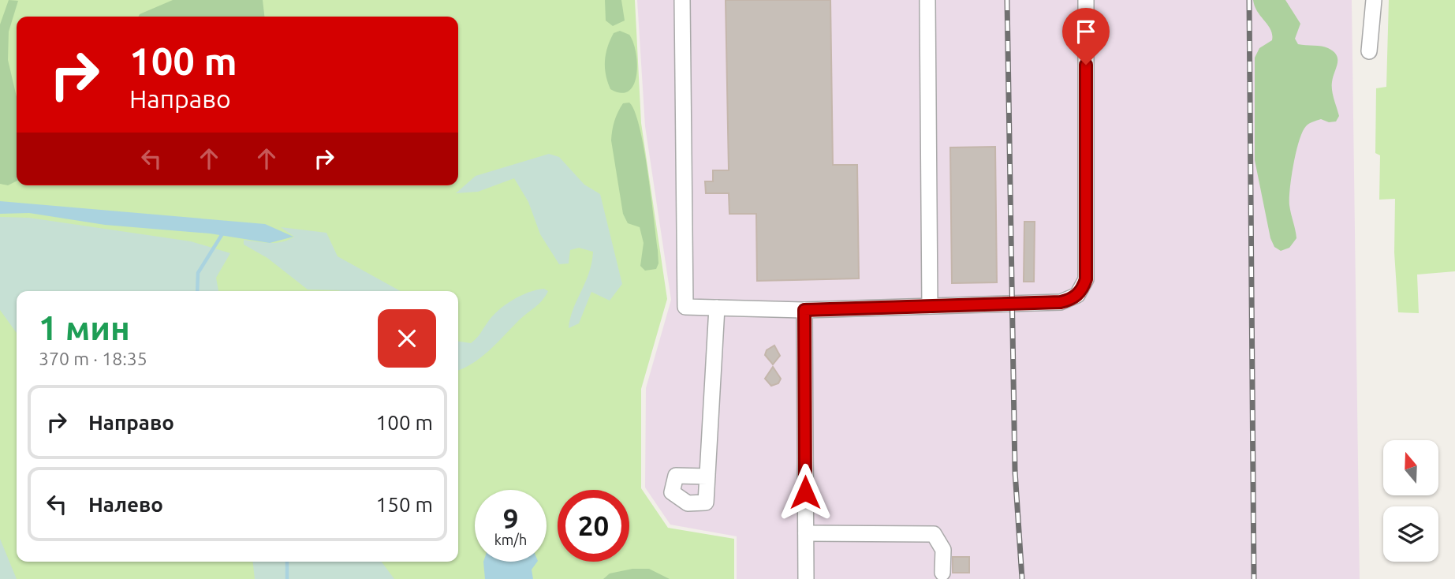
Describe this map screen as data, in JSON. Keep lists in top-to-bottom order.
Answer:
{
  "north": "top",
  "page": {
    "turn": ["100 m", "Направо"],
    "heading": ["1 мин", "370 m · 18:35"],
    "list": [
      {
        "name": "Направо",
        "value": "100 m"
      },
      {
        "name": "Налево",
        "value": "150 m"
      }
    ],
    "speed": "9 km/h",
    "limit": "20"
  }
}
